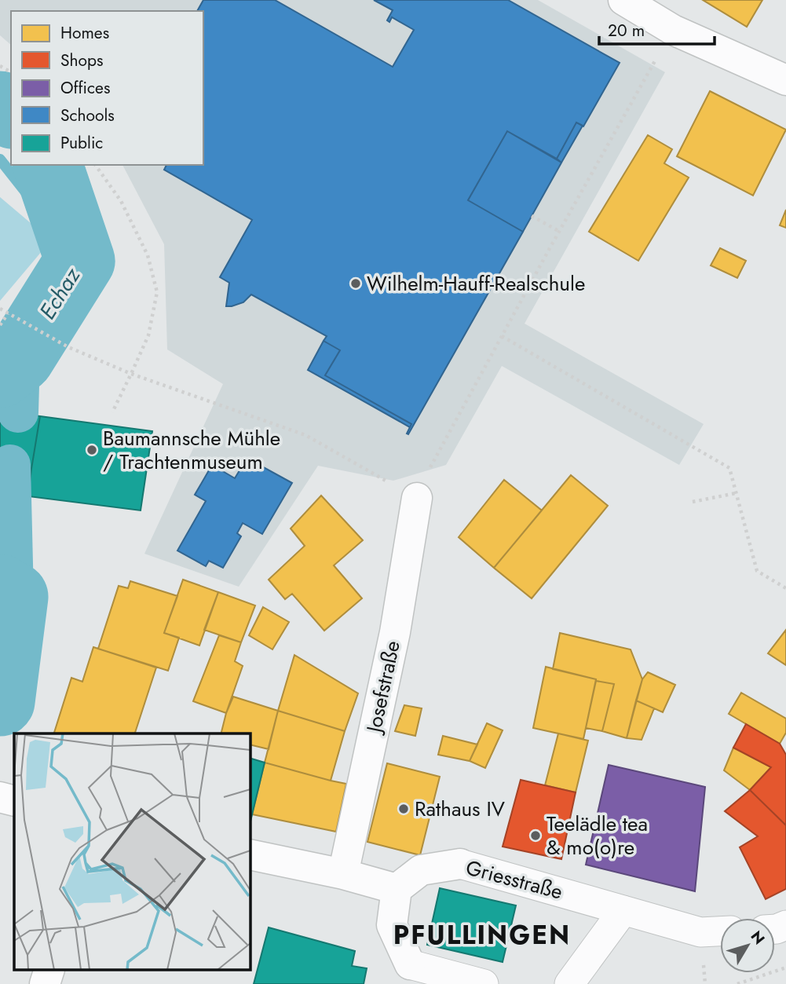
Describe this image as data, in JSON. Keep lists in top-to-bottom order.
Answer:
{
  "streets": {
    "street": ["Josefstraße", "Griesstraße"]
  },
  "districts": ["PFULLINGEN"],
  "water": ["Echaz"],
  "places": [
    "Wilhelm-Hauff-Realschule",
    "Baumannsche Mühle / Trachtenmuseum",
    "Rathaus IV",
    "Teelädle tea & mo(o)re"
  ],
  "legend": [
    "Homes",
    "Shops",
    "Offices",
    "Schools",
    "Public"
  ],
  "scale_bar": "20 m",
  "north": "top right"
}
